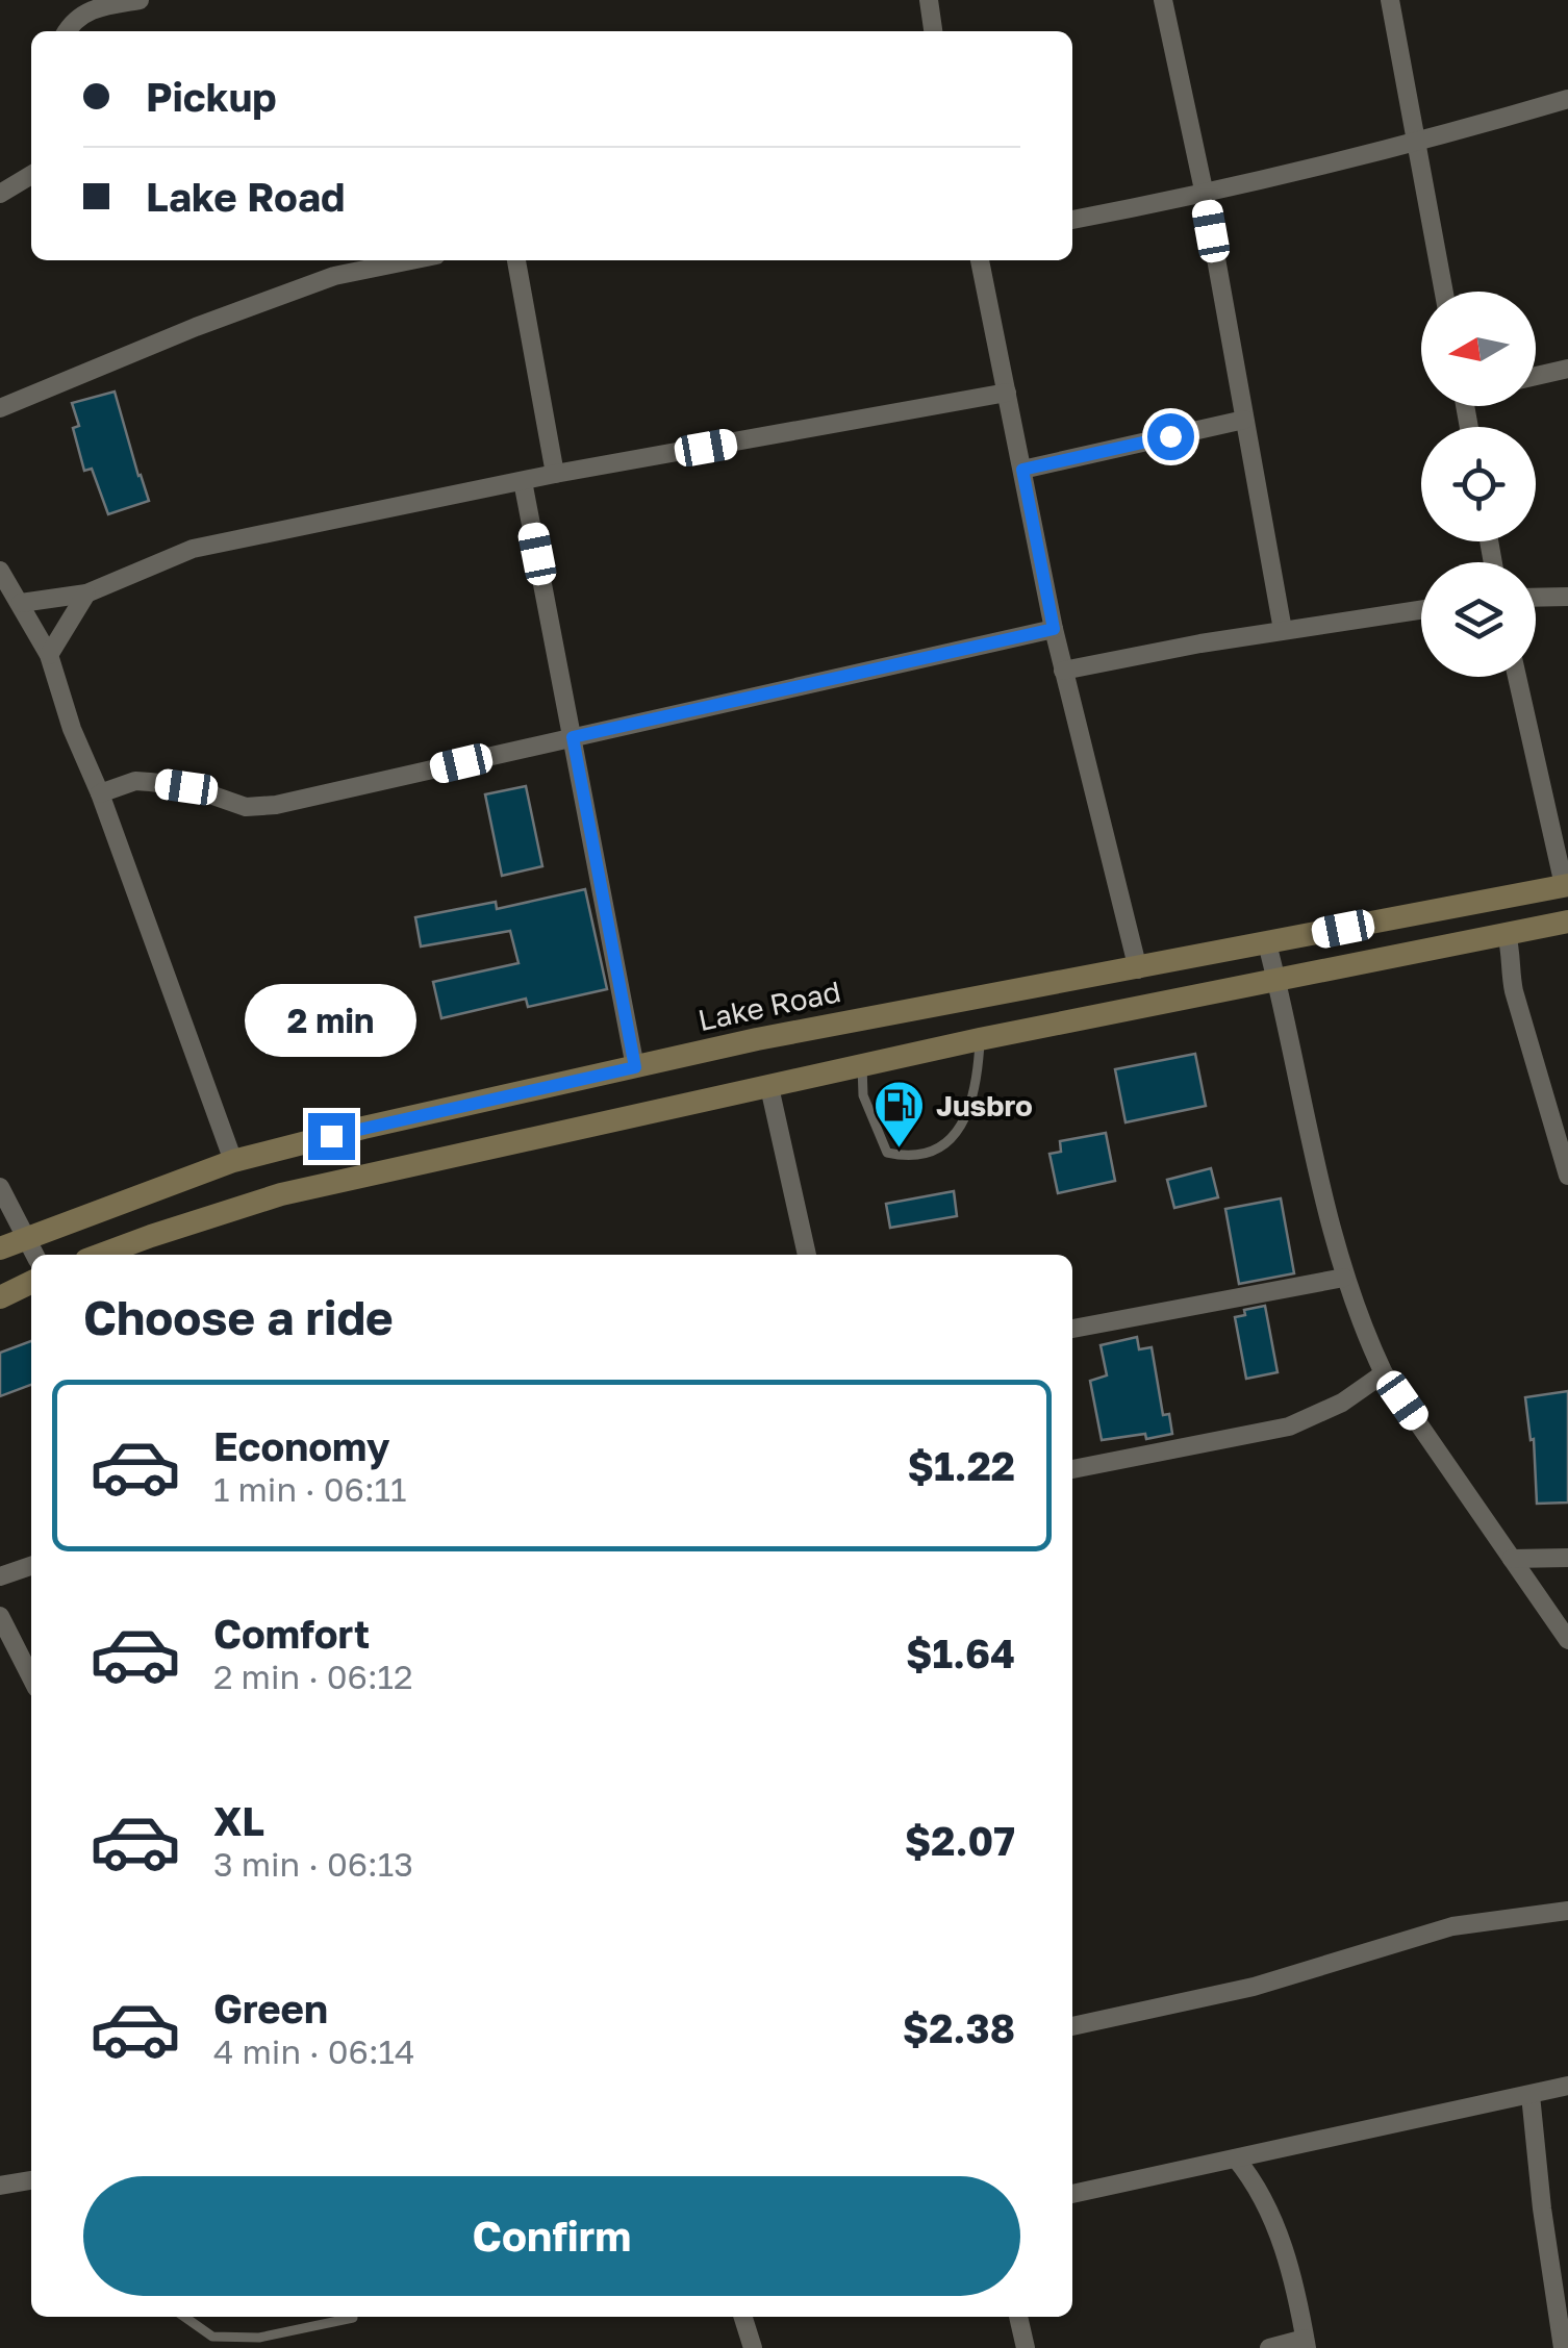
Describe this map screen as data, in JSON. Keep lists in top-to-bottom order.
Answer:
{
  "streets": {
    "main road": ["Lake Road"]
  },
  "places": {
    "fuel station": ["Jusbro"]
  },
  "north": "left",
  "page": {
    "banner": ["Pickup", "Lake Road"],
    "bubble": "2 min",
    "heading": "Choose a ride",
    "list": [
      {
        "name": "Economy",
        "note": "1 min · 06:11",
        "value": "$1.22"
      },
      {
        "name": "Comfort",
        "note": "2 min · 06:12",
        "value": "$1.64"
      },
      {
        "name": "XL",
        "note": "3 min · 06:13",
        "value": "$2.07"
      },
      {
        "name": "Green",
        "note": "4 min · 06:14",
        "value": "$2.38"
      }
    ],
    "buttons": "Confirm"
  }
}
